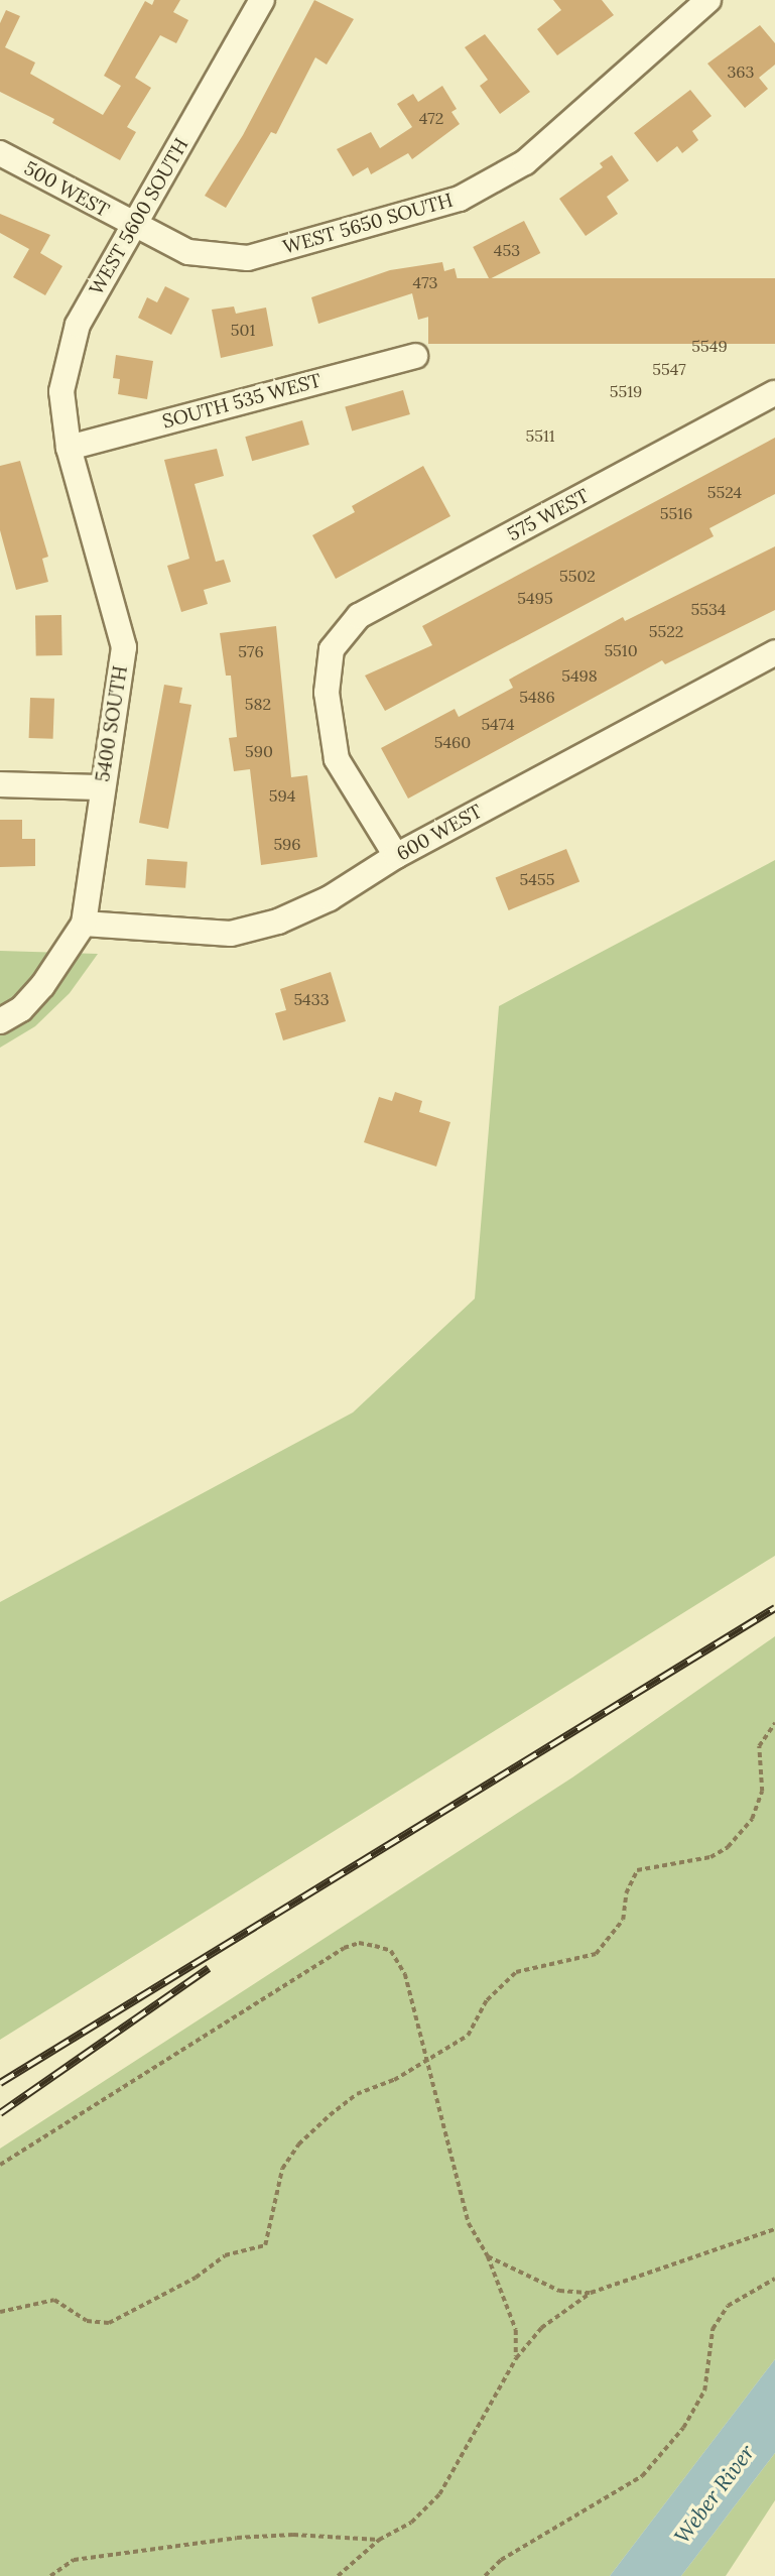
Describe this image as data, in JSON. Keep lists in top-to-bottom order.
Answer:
{
  "streets": {
    "street": [
      "500 WEST",
      "WEST 5600 SOUTH",
      "WEST 5650 SOUTH",
      "SOUTH 535 WEST",
      "575 WEST",
      "5400 SOUTH",
      "600 WEST"
    ]
  },
  "crossings": [
    ["500 WEST", "WEST 5600 SOUTH"],
    ["500 WEST", "WEST 5650 SOUTH"],
    ["WEST 5600 SOUTH", "WEST 5650 SOUTH"],
    ["WEST 5600 SOUTH", "SOUTH 535 WEST"],
    ["WEST 5600 SOUTH", "5400 SOUTH"],
    ["SOUTH 535 WEST", "5400 SOUTH"],
    ["575 WEST", "600 WEST"],
    ["5400 SOUTH", "600 WEST"]
  ],
  "water": ["Weber River"],
  "house_numbers": [
    "363",
    "472",
    "453",
    "473",
    "501",
    "5549",
    "5547",
    "5519",
    "5511",
    "5524",
    "5516",
    "5502",
    "5495",
    "5534",
    "5522",
    "5510",
    "576",
    "5498",
    "5486",
    "582",
    "5474",
    "5460",
    "590",
    "594",
    "596",
    "5455",
    "5433"
  ]
}
